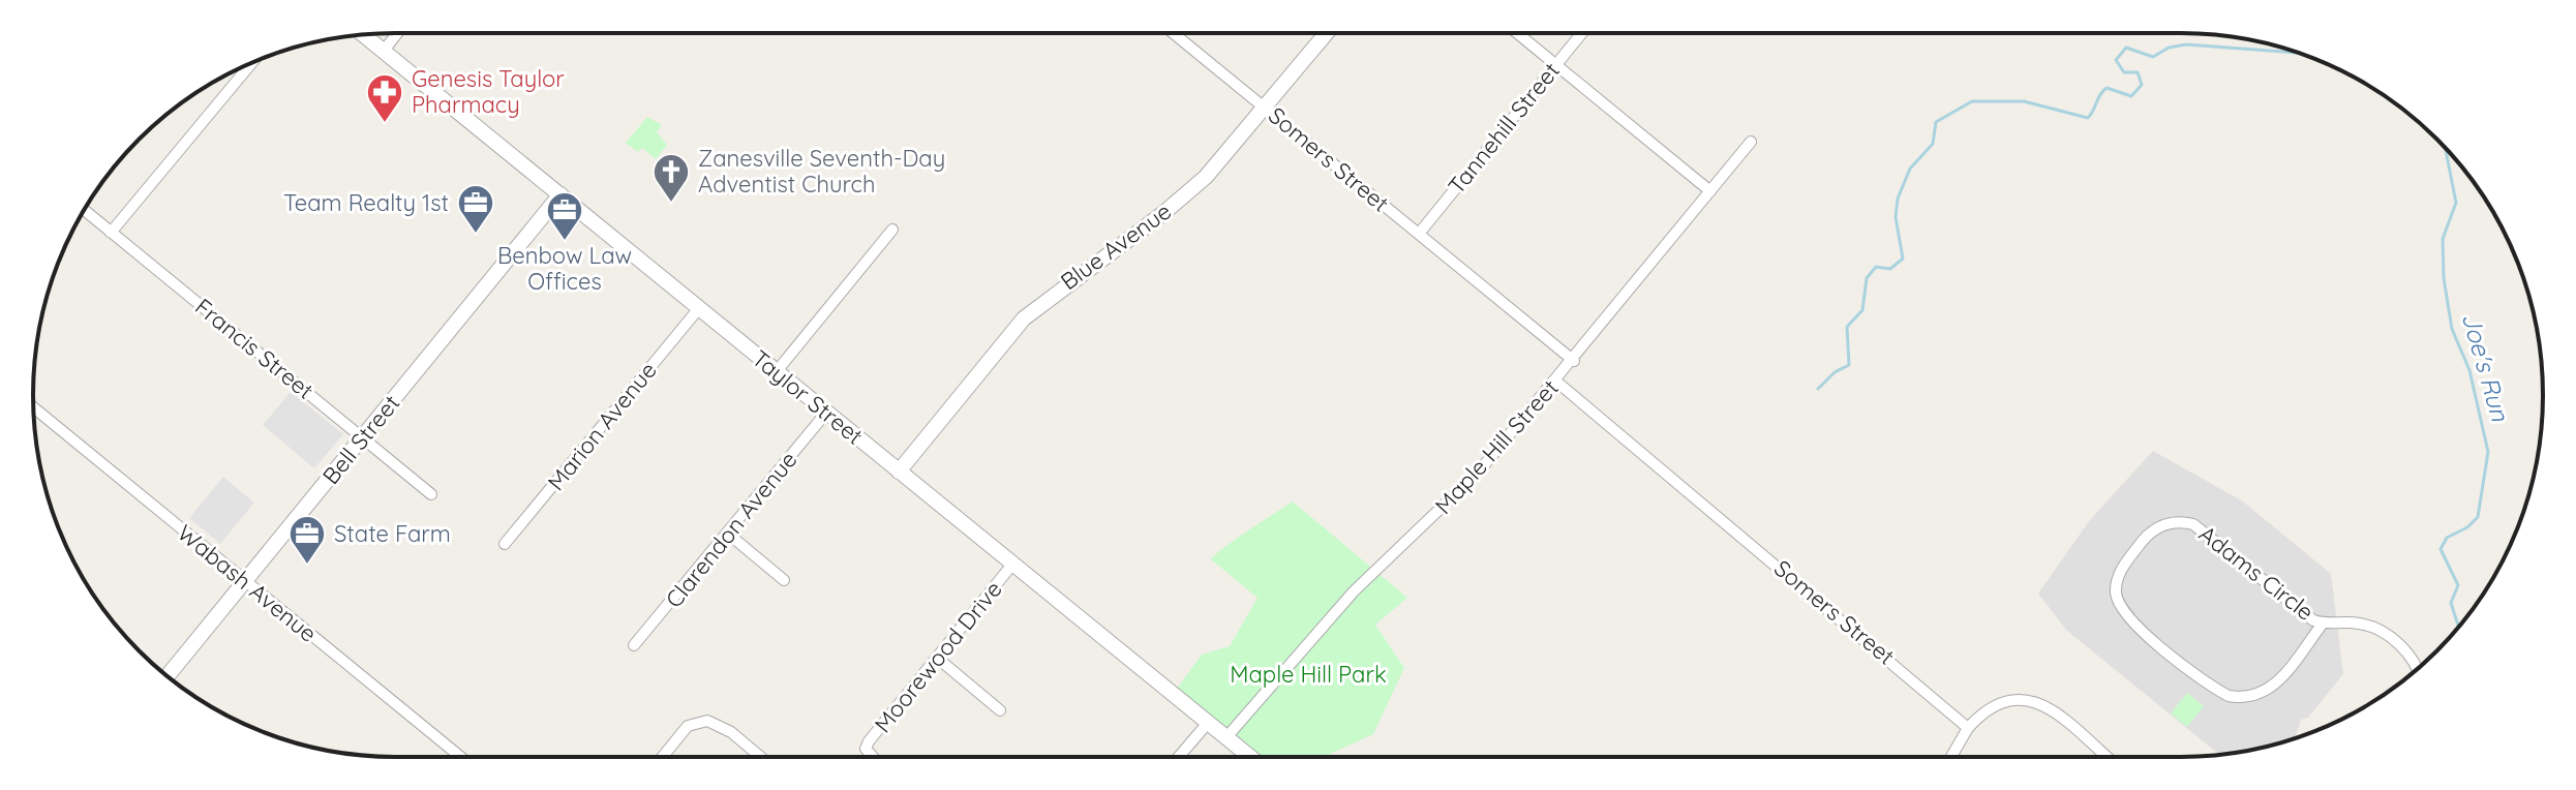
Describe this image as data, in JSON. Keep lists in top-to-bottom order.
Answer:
{
  "streets": {
    "street": [
      "Tannehill Street",
      "Somers Street",
      "Blue Avenue",
      "Francis Street",
      "Taylor Street",
      "Marion Avenue",
      "Bell Street",
      "Maple Hill Street",
      "Clarendon Avenue",
      "Adams Circle",
      "Wabash Avenue",
      "Moorewood Drive"
    ]
  },
  "crossings": [
    ["Tannehill Street", "Somers Street"],
    ["Somers Street", "Blue Avenue"],
    ["Somers Street", "Maple Hill Street"],
    ["Blue Avenue", "Taylor Street"],
    ["Francis Street", "Bell Street"],
    ["Taylor Street", "Marion Avenue"],
    ["Taylor Street", "Bell Street"],
    ["Taylor Street", "Maple Hill Street"],
    ["Taylor Street", "Clarendon Avenue"],
    ["Taylor Street", "Moorewood Drive"],
    ["Bell Street", "Wabash Avenue"]
  ],
  "water": ["Joe's Run"],
  "parks": ["Maple Hill Park"],
  "places": {
    "pharmacy": ["Genesis Taylor Pharmacy"],
    "church": ["Zanesville Seventh-Day Adventist Church"],
    "office": ["Team Realty 1st", "Benbow Law Offices", "State Farm"]
  }
}
